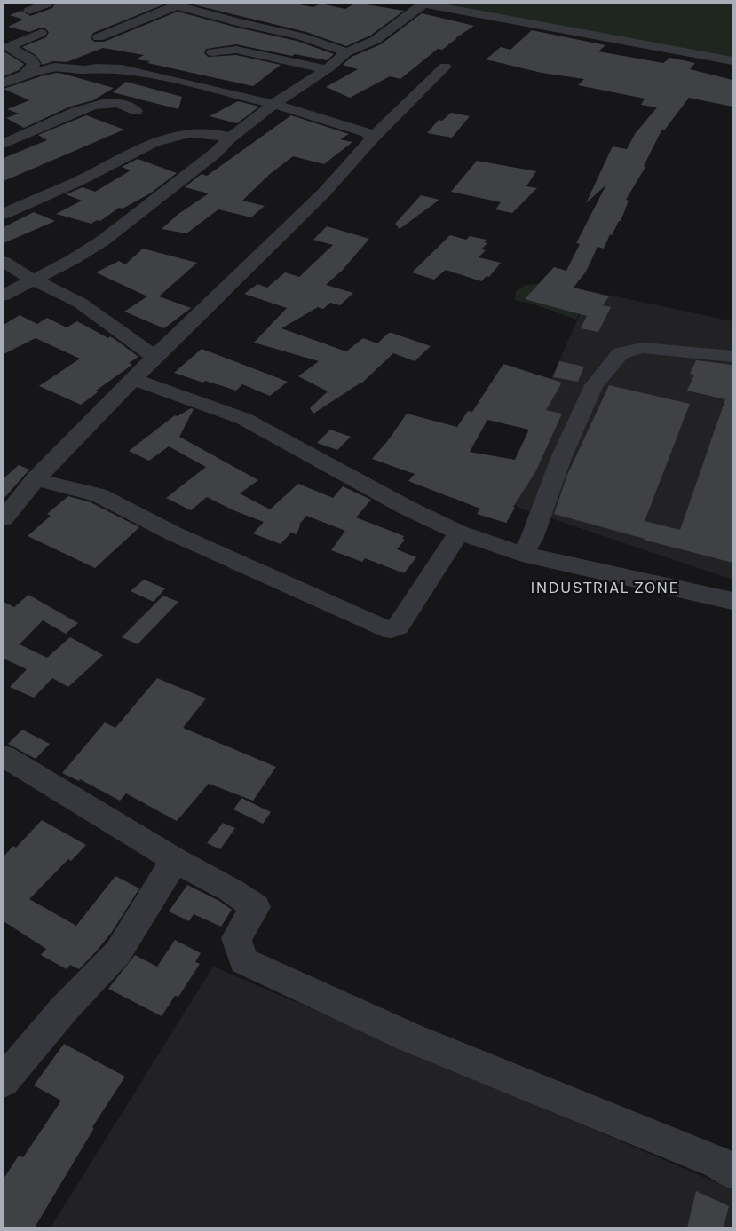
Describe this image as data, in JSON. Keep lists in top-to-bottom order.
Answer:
{
  "districts": ["INDUSTRIAL ZONE"]
}
